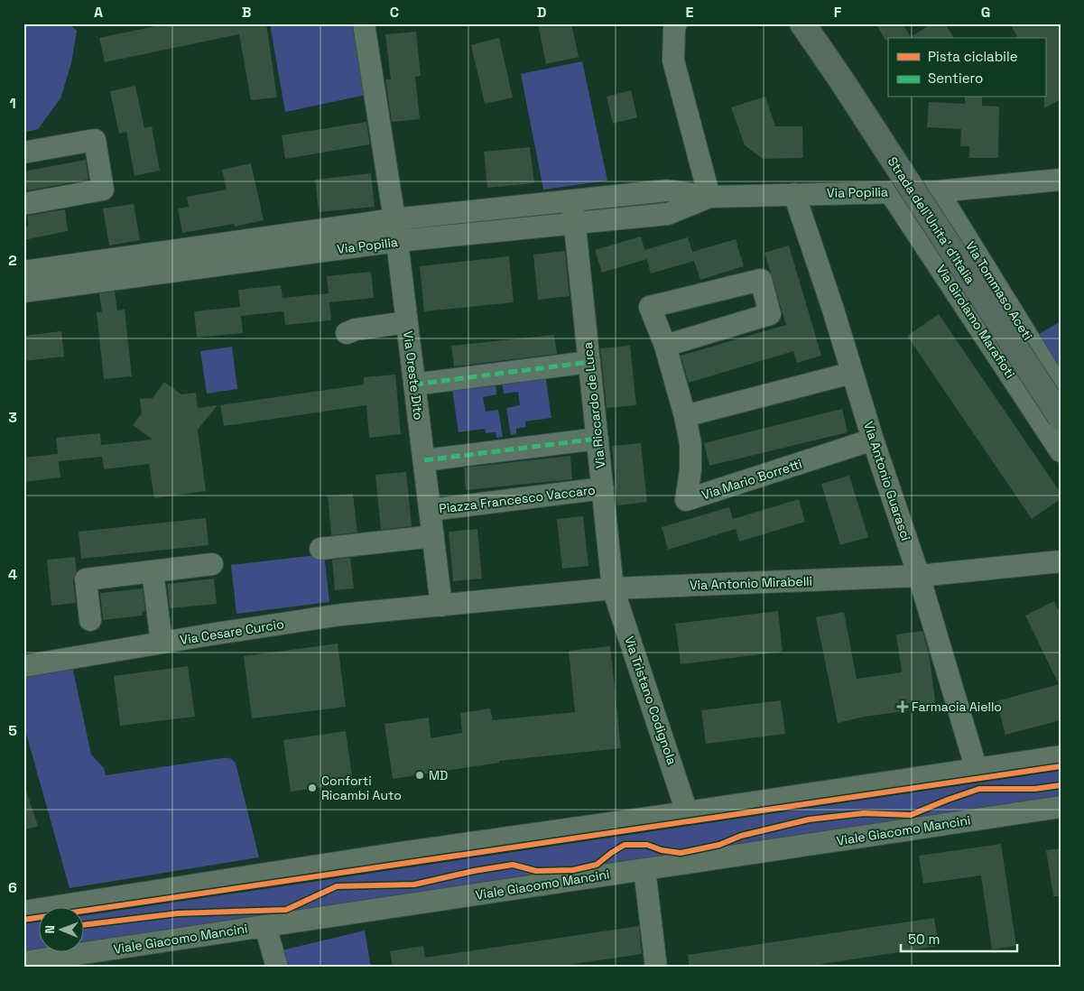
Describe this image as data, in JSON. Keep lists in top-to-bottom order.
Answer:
{
  "streets": {
    "main road": ["Strada dell'Unita' d'Italia"],
    "street": [
      "Via Popilia",
      "Via Tommaso Aceti",
      "Via Girolamo Marafioti",
      "Via Oreste Dito",
      "Via Riccardo de Luca",
      "Via Mario Borretti",
      "Via Antonio Guarasci",
      "Piazza Francesco Vaccaro",
      "Via Antonio Mirabelli",
      "Via Cesare Curcio",
      "Via Tristano Codignola",
      "Viale Giacomo Mancini"
    ]
  },
  "crossings": [
    ["Via Popilia", "Via Tommaso Aceti"],
    ["Via Popilia", "Via Girolamo Marafioti"],
    ["Via Popilia", "Via Oreste Dito"],
    ["Via Popilia", "Via Riccardo de Luca"],
    ["Via Popilia", "Via Antonio Guarasci"],
    ["Via Oreste Dito", "Piazza Francesco Vaccaro"],
    ["Via Oreste Dito", "Via Antonio Mirabelli"],
    ["Via Oreste Dito", "Via Cesare Curcio"],
    ["Via Riccardo de Luca", "Piazza Francesco Vaccaro"],
    ["Via Riccardo de Luca", "Via Antonio Mirabelli"],
    ["Via Riccardo de Luca", "Via Tristano Codignola"],
    ["Via Mario Borretti", "Via Antonio Guarasci"],
    ["Via Antonio Guarasci", "Via Antonio Mirabelli"],
    ["Via Antonio Mirabelli", "Via Cesare Curcio"],
    ["Via Antonio Mirabelli", "Via Tristano Codignola"]
  ],
  "places": {
    "health": ["Farmacia Aiello"],
    "other": ["MD", "Conforti Ricambi Auto"]
  },
  "legend": ["Pista ciclabile", "Sentiero"],
  "scale_bar": "50 m",
  "north": "left",
  "grid": {
    "columns": [
      "A",
      "B",
      "C",
      "D",
      "E",
      "F",
      "G"
    ],
    "rows": [
      "1",
      "2",
      "3",
      "4",
      "5",
      "6"
    ]
  }
}
